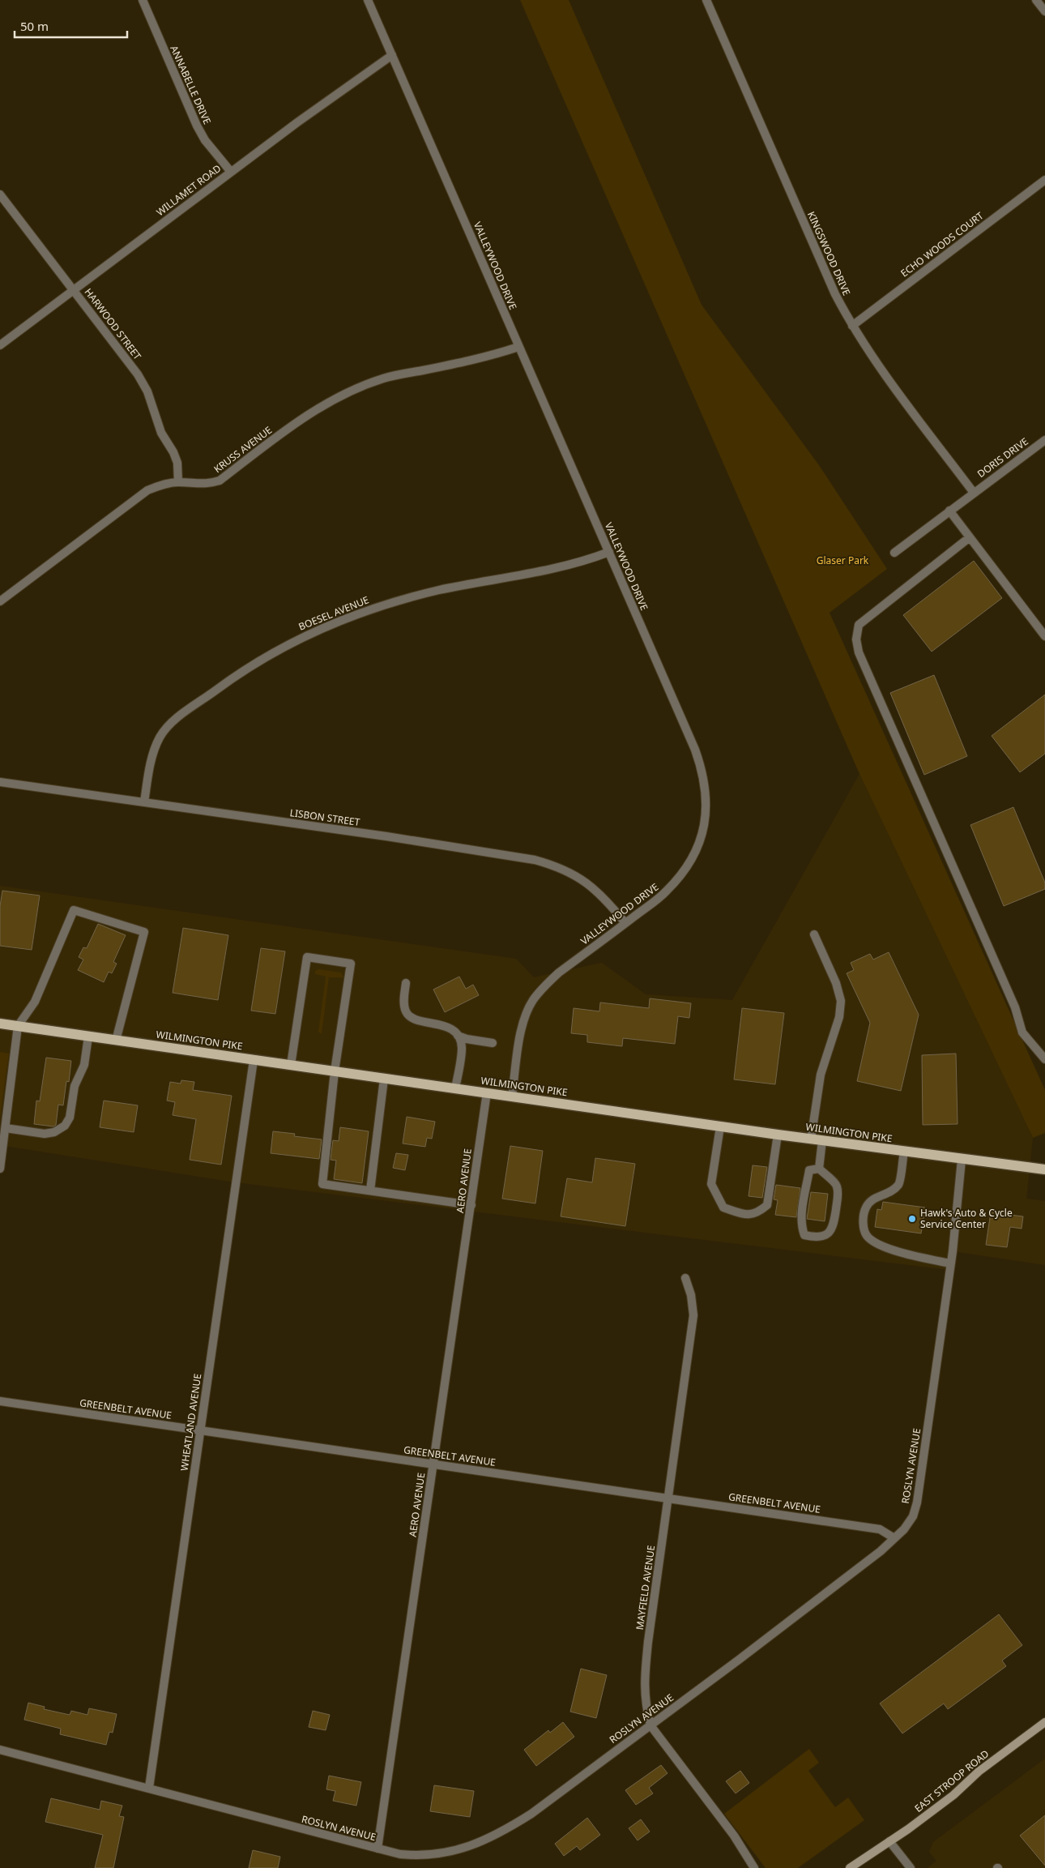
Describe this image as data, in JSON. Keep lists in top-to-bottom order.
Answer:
{
  "streets": {
    "main road": ["WILMINGTON PIKE", "EAST STROOP ROAD"],
    "street": [
      "ANNABELLE DRIVE",
      "WILLAMET ROAD",
      "ECHO WOODS COURT",
      "KINGSWOOD DRIVE",
      "VALLEYWOOD DRIVE",
      "HARWOOD STREET",
      "KRUSS AVENUE",
      "DORIS DRIVE",
      "BOESEL AVENUE",
      "LISBON STREET",
      "AERO AVENUE",
      "GREENBELT AVENUE",
      "WHEATLAND AVENUE",
      "ROSLYN AVENUE",
      "MAYFIELD AVENUE"
    ]
  },
  "crossings": [
    ["ANNABELLE DRIVE", "WILLAMET ROAD"],
    ["WILLAMET ROAD", "VALLEYWOOD DRIVE"],
    ["WILLAMET ROAD", "HARWOOD STREET"],
    ["ECHO WOODS COURT", "KINGSWOOD DRIVE"],
    ["KINGSWOOD DRIVE", "DORIS DRIVE"],
    ["VALLEYWOOD DRIVE", "KRUSS AVENUE"],
    ["VALLEYWOOD DRIVE", "BOESEL AVENUE"],
    ["VALLEYWOOD DRIVE", "LISBON STREET"],
    ["VALLEYWOOD DRIVE", "WILMINGTON PIKE"],
    ["HARWOOD STREET", "KRUSS AVENUE"],
    ["BOESEL AVENUE", "LISBON STREET"],
    ["WILMINGTON PIKE", "AERO AVENUE"],
    ["WILMINGTON PIKE", "WHEATLAND AVENUE"],
    ["WILMINGTON PIKE", "ROSLYN AVENUE"],
    ["AERO AVENUE", "GREENBELT AVENUE"],
    ["AERO AVENUE", "ROSLYN AVENUE"],
    ["GREENBELT AVENUE", "WHEATLAND AVENUE"],
    ["GREENBELT AVENUE", "ROSLYN AVENUE"],
    ["GREENBELT AVENUE", "MAYFIELD AVENUE"],
    ["WHEATLAND AVENUE", "ROSLYN AVENUE"],
    ["ROSLYN AVENUE", "MAYFIELD AVENUE"]
  ],
  "parks": ["Glaser Park"],
  "places": ["Hawk's Auto & Cycle Service Center"],
  "scale_bar": "50 m"
}
